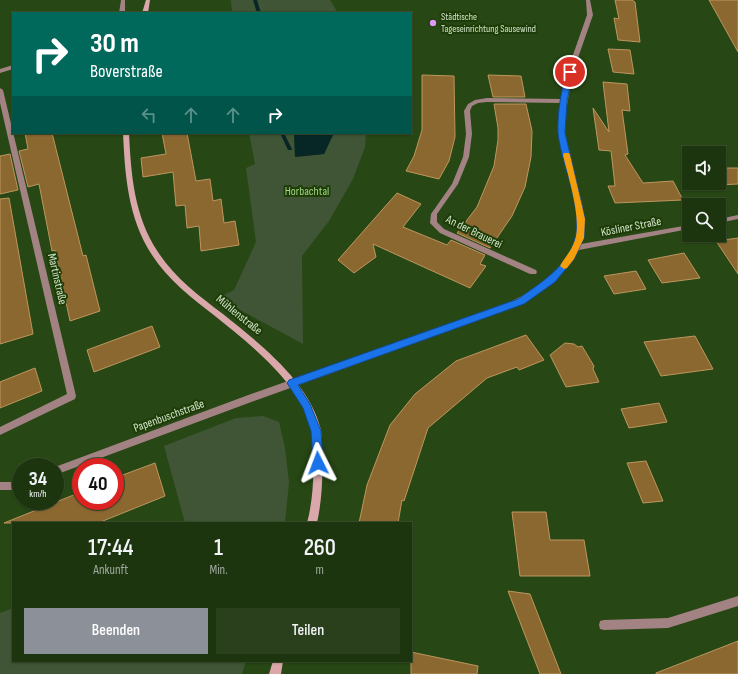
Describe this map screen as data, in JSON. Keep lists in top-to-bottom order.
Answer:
{
  "streets": {
    "street": [
      "Kösliner Straße",
      "An der Brauerei",
      "Martinstraße",
      "Mühlenstraße",
      "Papenbuschstraße"
    ]
  },
  "crossings": [
    ["Kösliner Straße", "Papenbuschstraße"],
    ["An der Brauerei", "Papenbuschstraße"],
    ["Mühlenstraße", "Papenbuschstraße"]
  ],
  "parks": ["Horbachtal"],
  "places": ["Städtische Tageseinrichtung Sausewind"],
  "page": {
    "turn": ["30 m", "Boverstraße"],
    "speed": "34 km/h",
    "limit": "40",
    "eta": [
      "17:44",
      "Ankunft",
      "1",
      "Min.",
      "260",
      "m"
    ],
    "buttons": ["Beenden", "Teilen"]
  }
}
